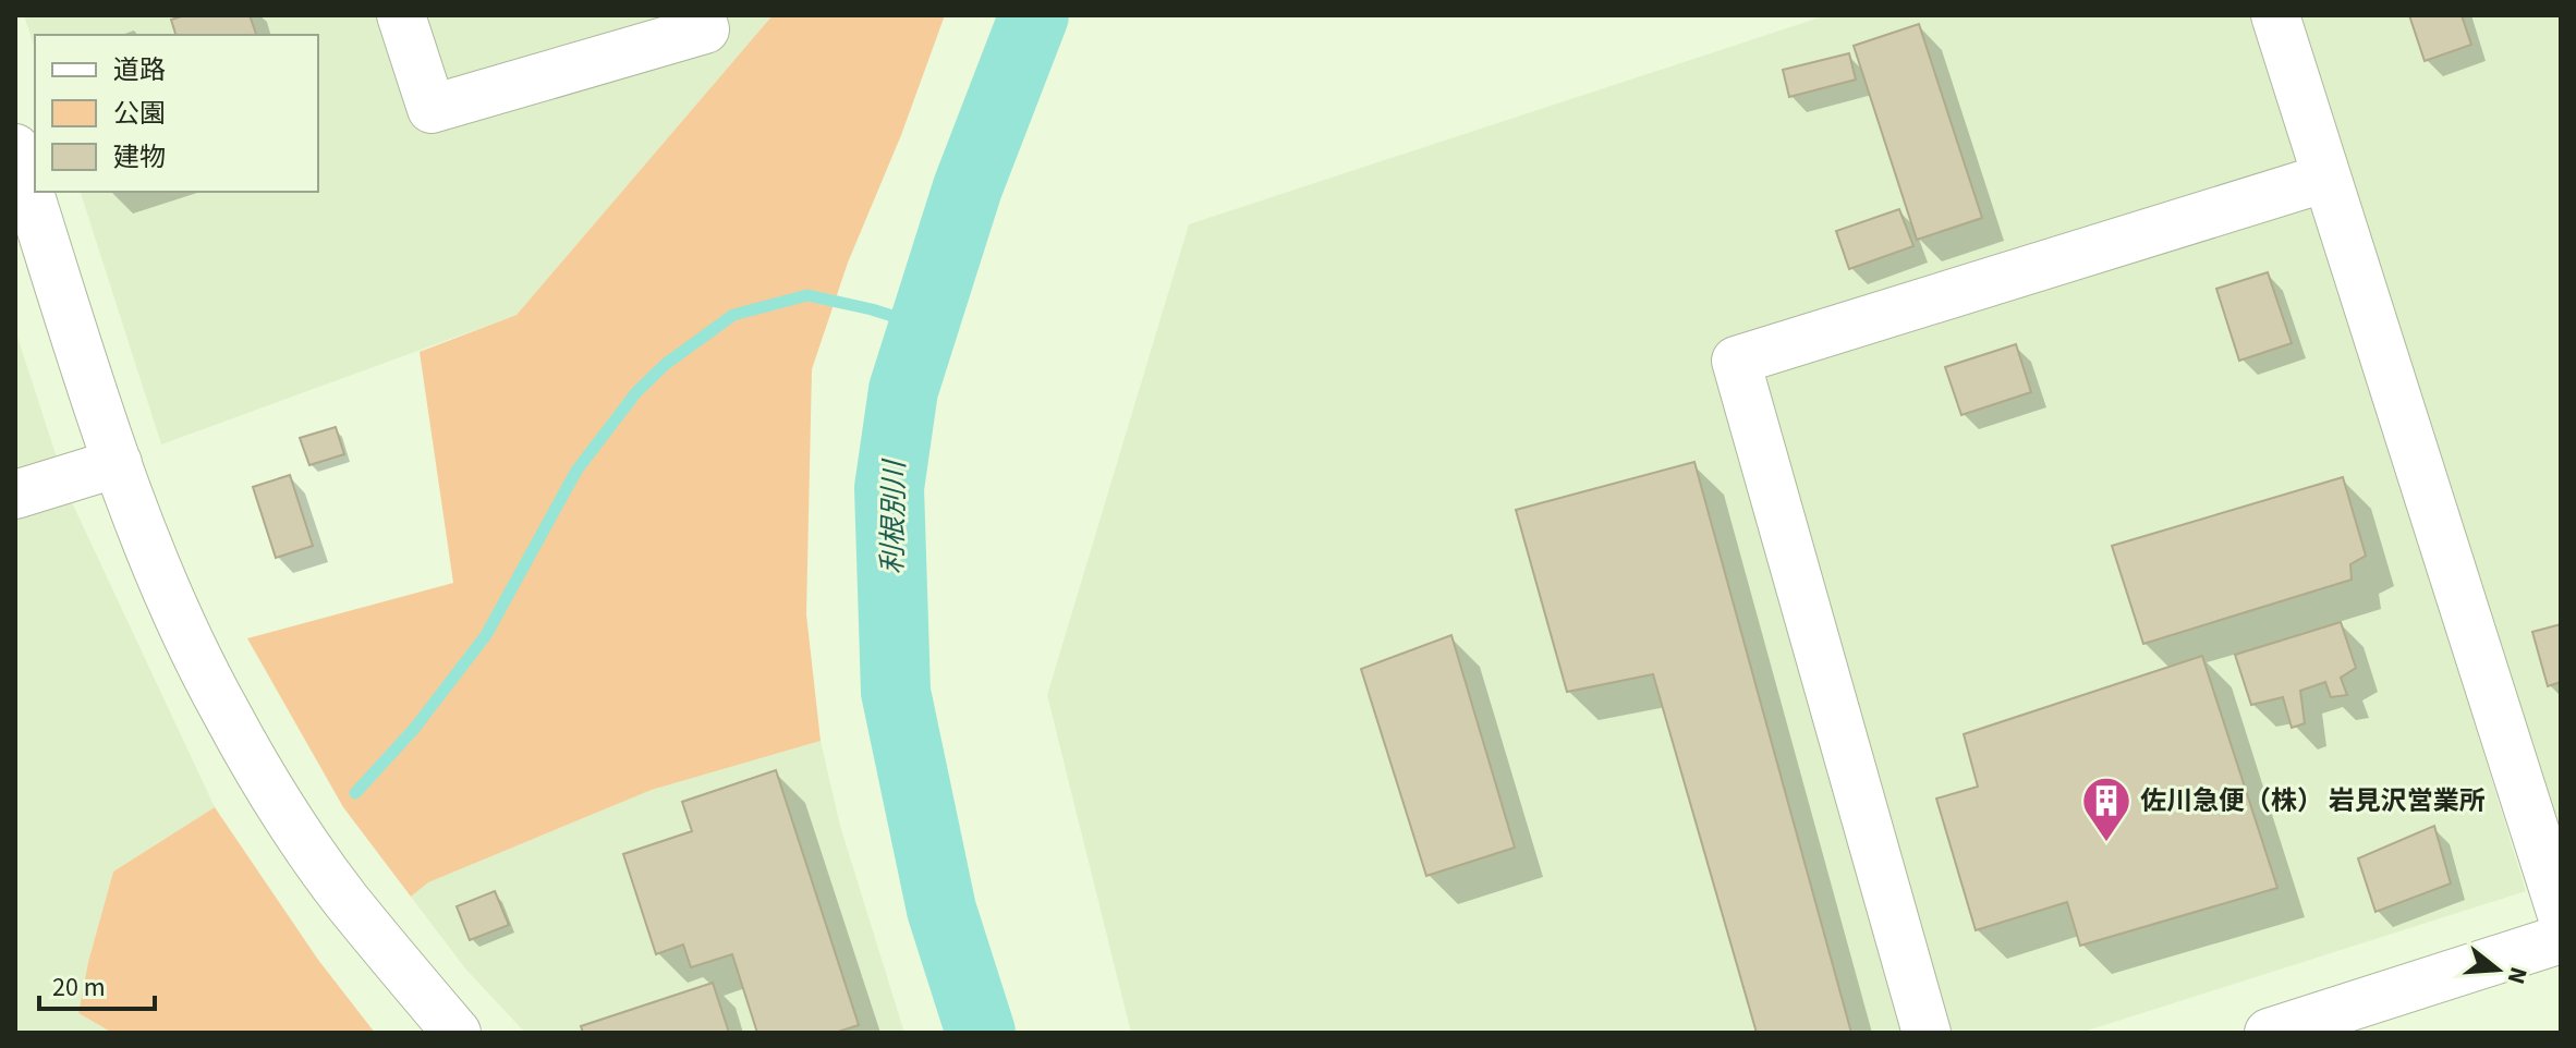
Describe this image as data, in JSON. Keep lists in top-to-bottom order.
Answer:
{
  "water": ["利根別川"],
  "places": {
    "building": ["佐川急便（株） 岩見沢営業所"]
  },
  "legend": ["道路", "公園", "建物"],
  "scale_bar": "20 m",
  "north": "right"
}
